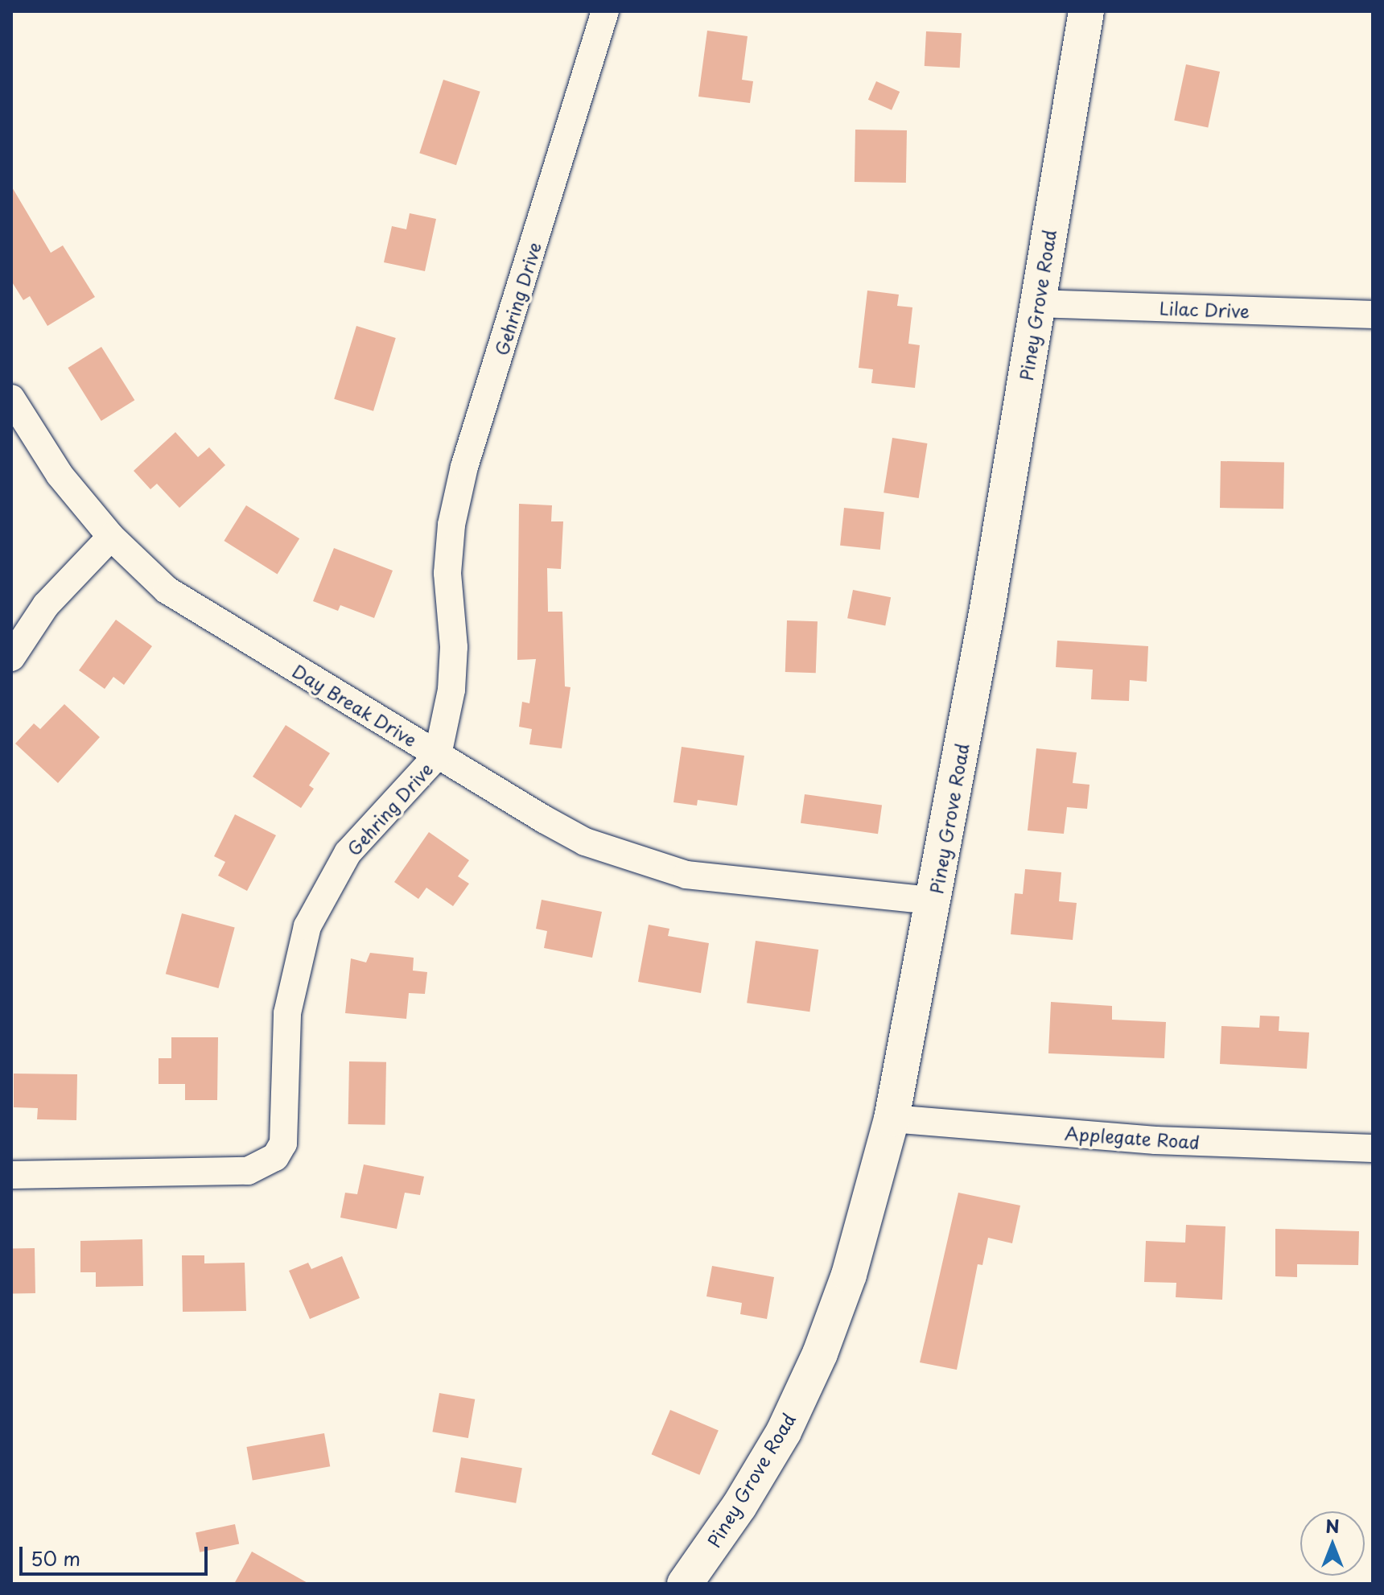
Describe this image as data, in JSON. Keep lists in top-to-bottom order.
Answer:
{
  "streets": {
    "main road": ["Piney Grove Road"],
    "street": [
      "Gehring Drive",
      "Lilac Drive",
      "Day Break Drive",
      "Applegate Road"
    ]
  },
  "crossings": [
    ["Gehring Drive", "Day Break Drive"],
    ["Piney Grove Road", "Lilac Drive"],
    ["Piney Grove Road", "Day Break Drive"],
    ["Piney Grove Road", "Applegate Road"]
  ],
  "scale_bar": "50 m",
  "north": "top"
}
